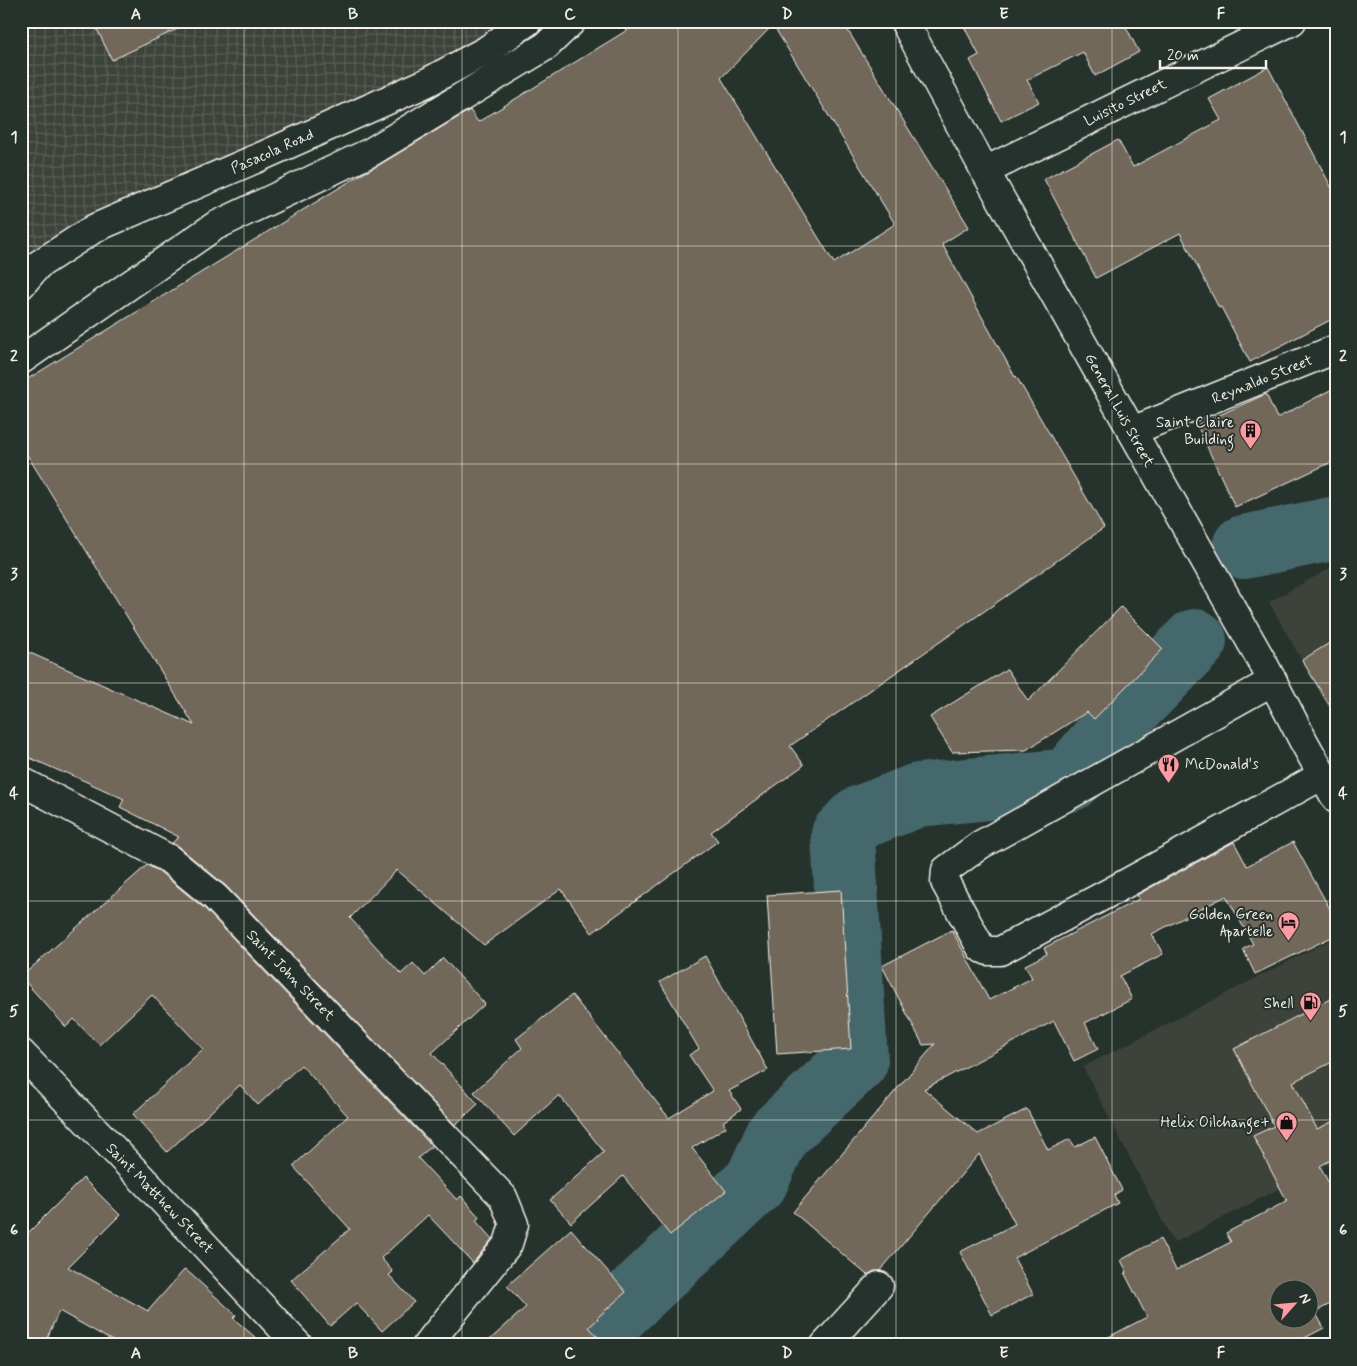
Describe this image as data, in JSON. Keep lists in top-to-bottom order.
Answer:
{
  "streets": {
    "street": [
      "Luisito Street",
      "Pasacola Road",
      "Reynaldo Street",
      "General Luis Street",
      "Saint John Street",
      "Saint Matthew Street"
    ]
  },
  "crossings": [
    ["Luisito Street", "General Luis Street"],
    ["Reynaldo Street", "General Luis Street"]
  ],
  "places": {
    "building": ["Saint Claire Building"],
    "restaurant": ["McDonald's"],
    "hotel": ["Golden Green Apartelle"],
    "fuel station": ["Shell"],
    "shop": ["Helix Oilchange+"]
  },
  "scale_bar": "20 m",
  "north": "top right",
  "grid": {
    "columns": [
      "A",
      "B",
      "C",
      "D",
      "E",
      "F"
    ],
    "rows": [
      "1",
      "2",
      "3",
      "4",
      "5",
      "6"
    ]
  }
}
